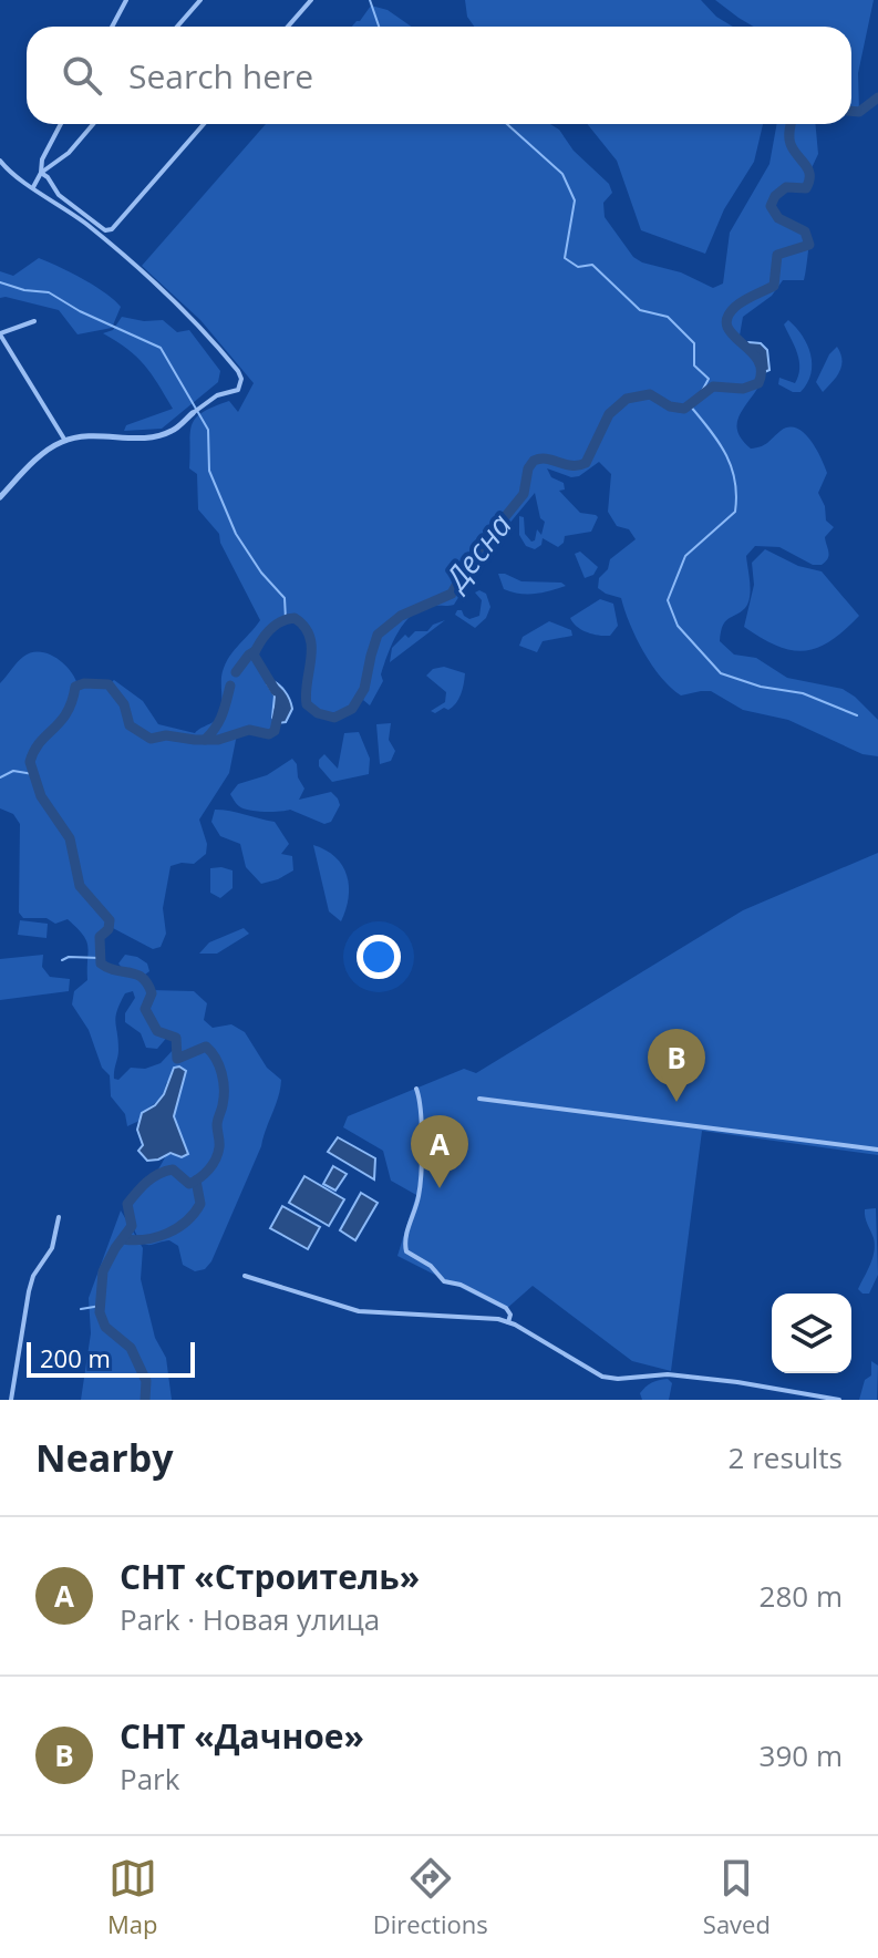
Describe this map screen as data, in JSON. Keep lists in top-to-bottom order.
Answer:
{
  "water": ["Десна"],
  "scale_bar": "200 m",
  "page": {
    "search": "Search here",
    "pins": ["B", "A"],
    "scale": "200 m",
    "heading": ["Nearby", "2 results"],
    "list": [
      {
        "mark": "A",
        "name": "СНТ «Строитель»",
        "note": "Park · Новая улица",
        "value": "280 m"
      },
      {
        "mark": "B",
        "name": "СНТ «Дачное»",
        "note": "Park",
        "value": "390 m"
      }
    ],
    "nav": ["Map", "Directions", "Saved"]
  }
}
